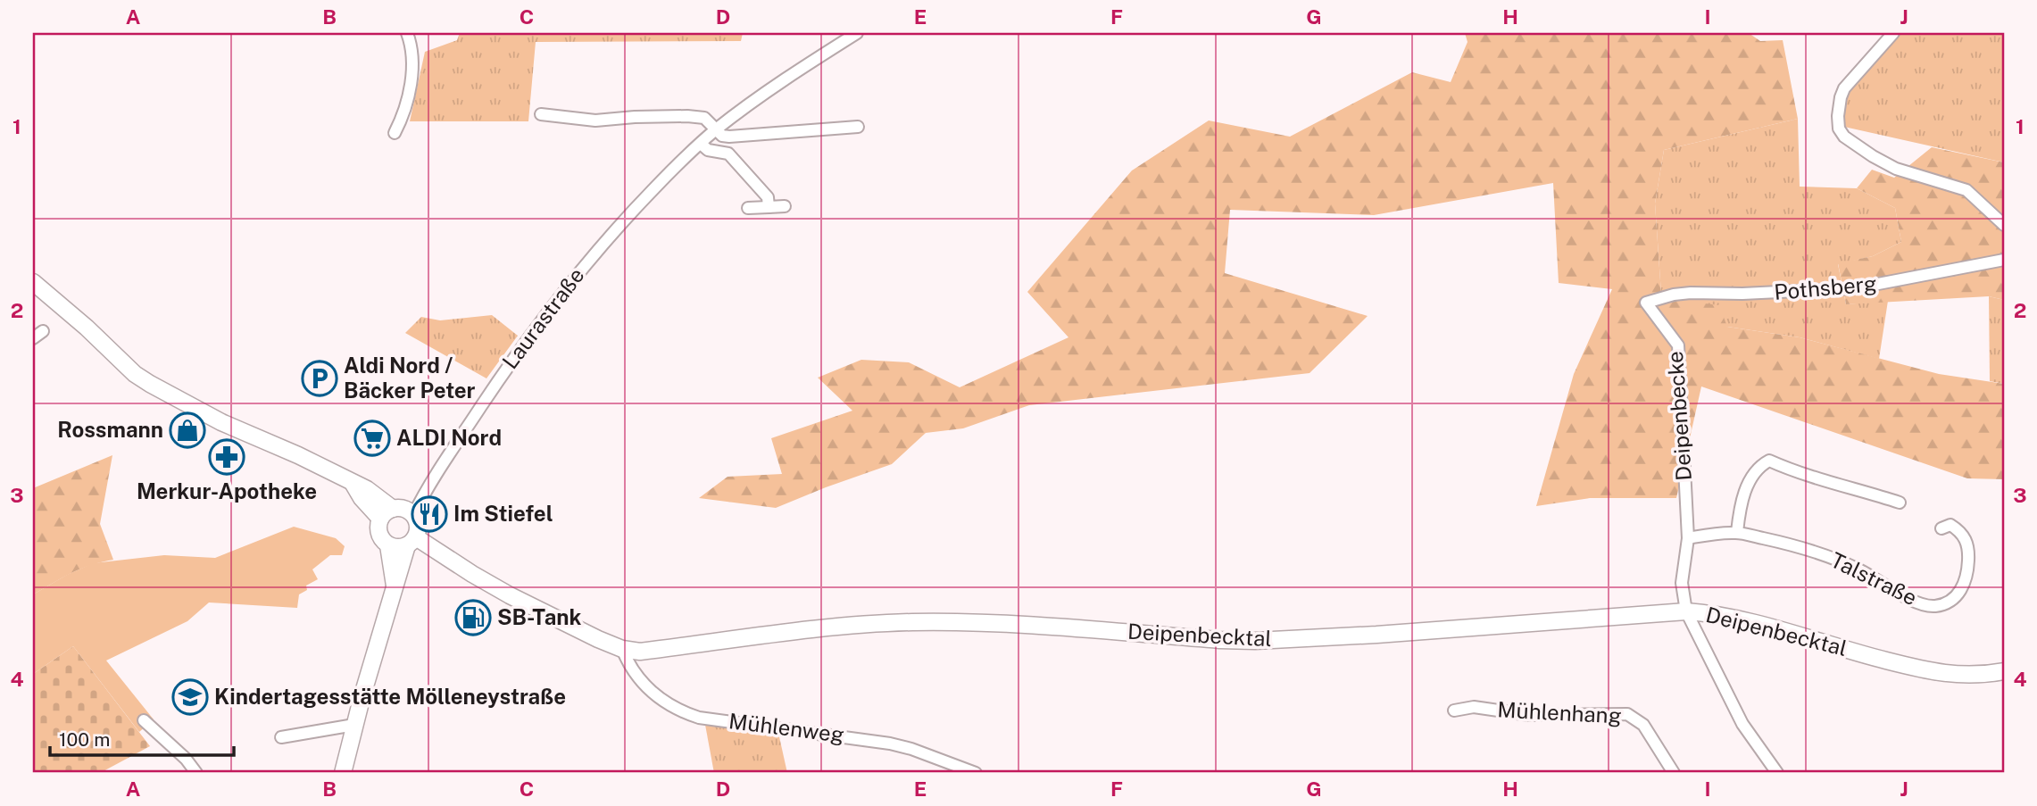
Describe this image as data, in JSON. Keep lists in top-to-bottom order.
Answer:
{
  "streets": {
    "main road": ["Deipenbecktal"],
    "street": [
      "Pothsberg",
      "Laurastraße",
      "Deipenbecke",
      "Talstraße",
      "Mühlenhang",
      "Mühlenweg"
    ]
  },
  "crossings": [
    ["Pothsberg", "Deipenbecke"],
    ["Laurastraße", "Deipenbecktal"],
    ["Deipenbecke", "Talstraße"],
    ["Deipenbecktal", "Mühlenweg"]
  ],
  "places": {
    "parking": ["Aldi Nord / Bäcker Peter"],
    "shop": ["Rossmann"],
    "supermarket": ["ALDI Nord"],
    "pharmacy": ["Merkur-Apotheke"],
    "restaurant": ["Im Stiefel"],
    "fuel station": ["SB-Tank"],
    "school or university": ["Kindertagesstätte Mölleneystraße"]
  },
  "scale_bar": "100 m",
  "grid": {
    "columns": [
      "A",
      "B",
      "C",
      "D",
      "E",
      "F",
      "G",
      "H",
      "I",
      "J"
    ],
    "rows": [
      "1",
      "2",
      "3",
      "4"
    ]
  }
}
